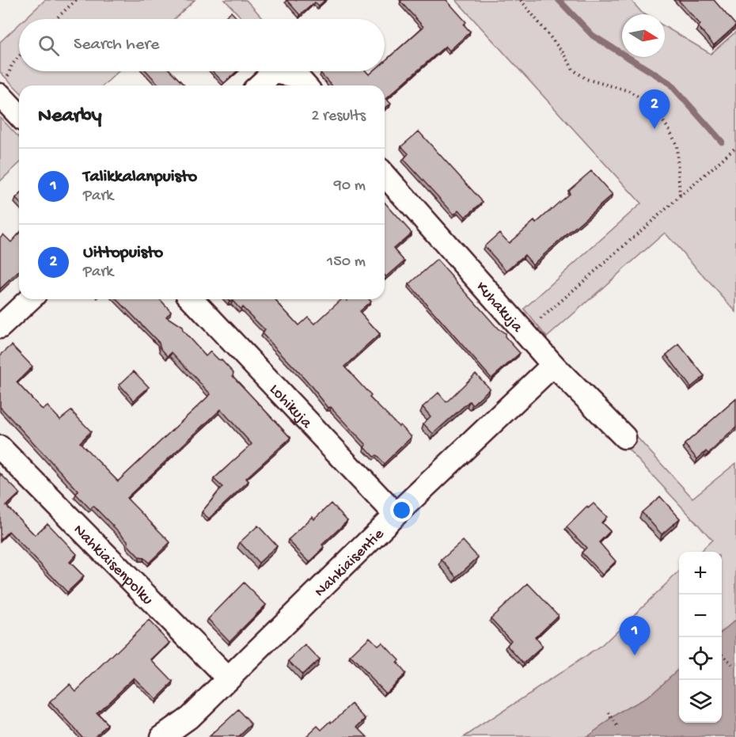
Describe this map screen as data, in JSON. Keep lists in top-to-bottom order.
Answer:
{
  "streets": {
    "street": [
      "Kuhakuja",
      "Lohikuja",
      "Nahkiaisentie",
      "Nahkiaisenpolku"
    ]
  },
  "crossings": [
    ["Kuhakuja", "Nahkiaisentie"],
    ["Lohikuja", "Nahkiaisentie"],
    ["Nahkiaisentie", "Nahkiaisenpolku"]
  ],
  "north": "right",
  "page": {
    "search": "Search here",
    "heading": ["Nearby", "2 results"],
    "pins": ["2", "1"],
    "list": [
      {
        "mark": "1",
        "name": "Talikkalanpuisto",
        "note": "Park",
        "value": "90 m"
      },
      {
        "mark": "2",
        "name": "Uittopuisto",
        "note": "Park",
        "value": "150 m"
      }
    ],
    "map_buttons": ["+", "−"]
  }
}
